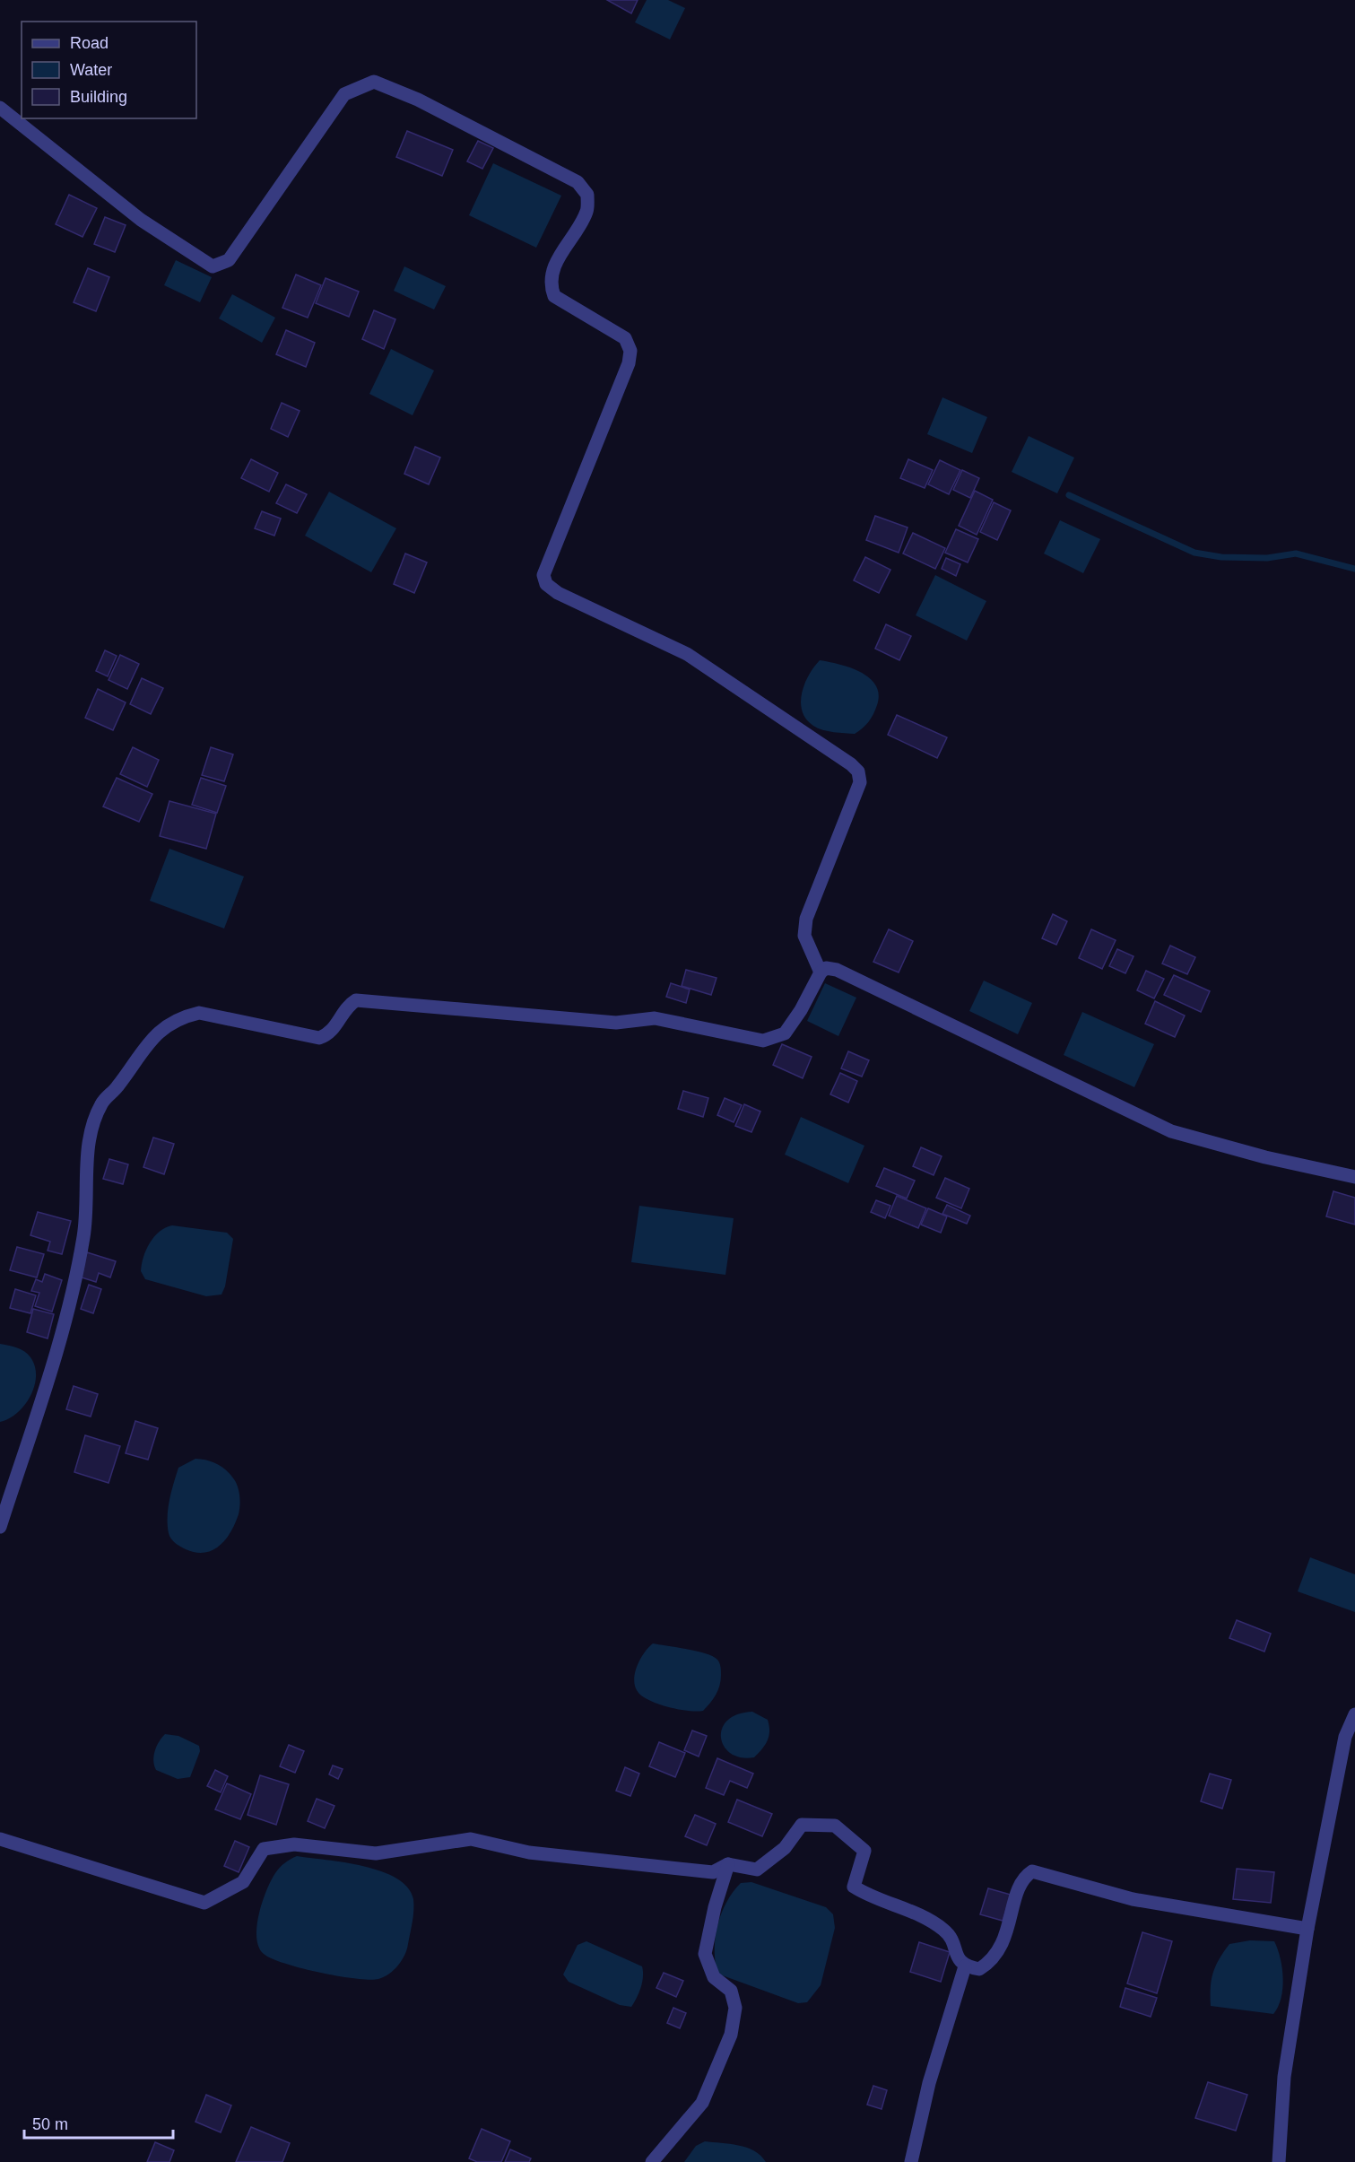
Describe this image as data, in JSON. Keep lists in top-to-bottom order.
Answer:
{
  "legend": ["Road", "Water", "Building"],
  "scale_bar": "50 m"
}
